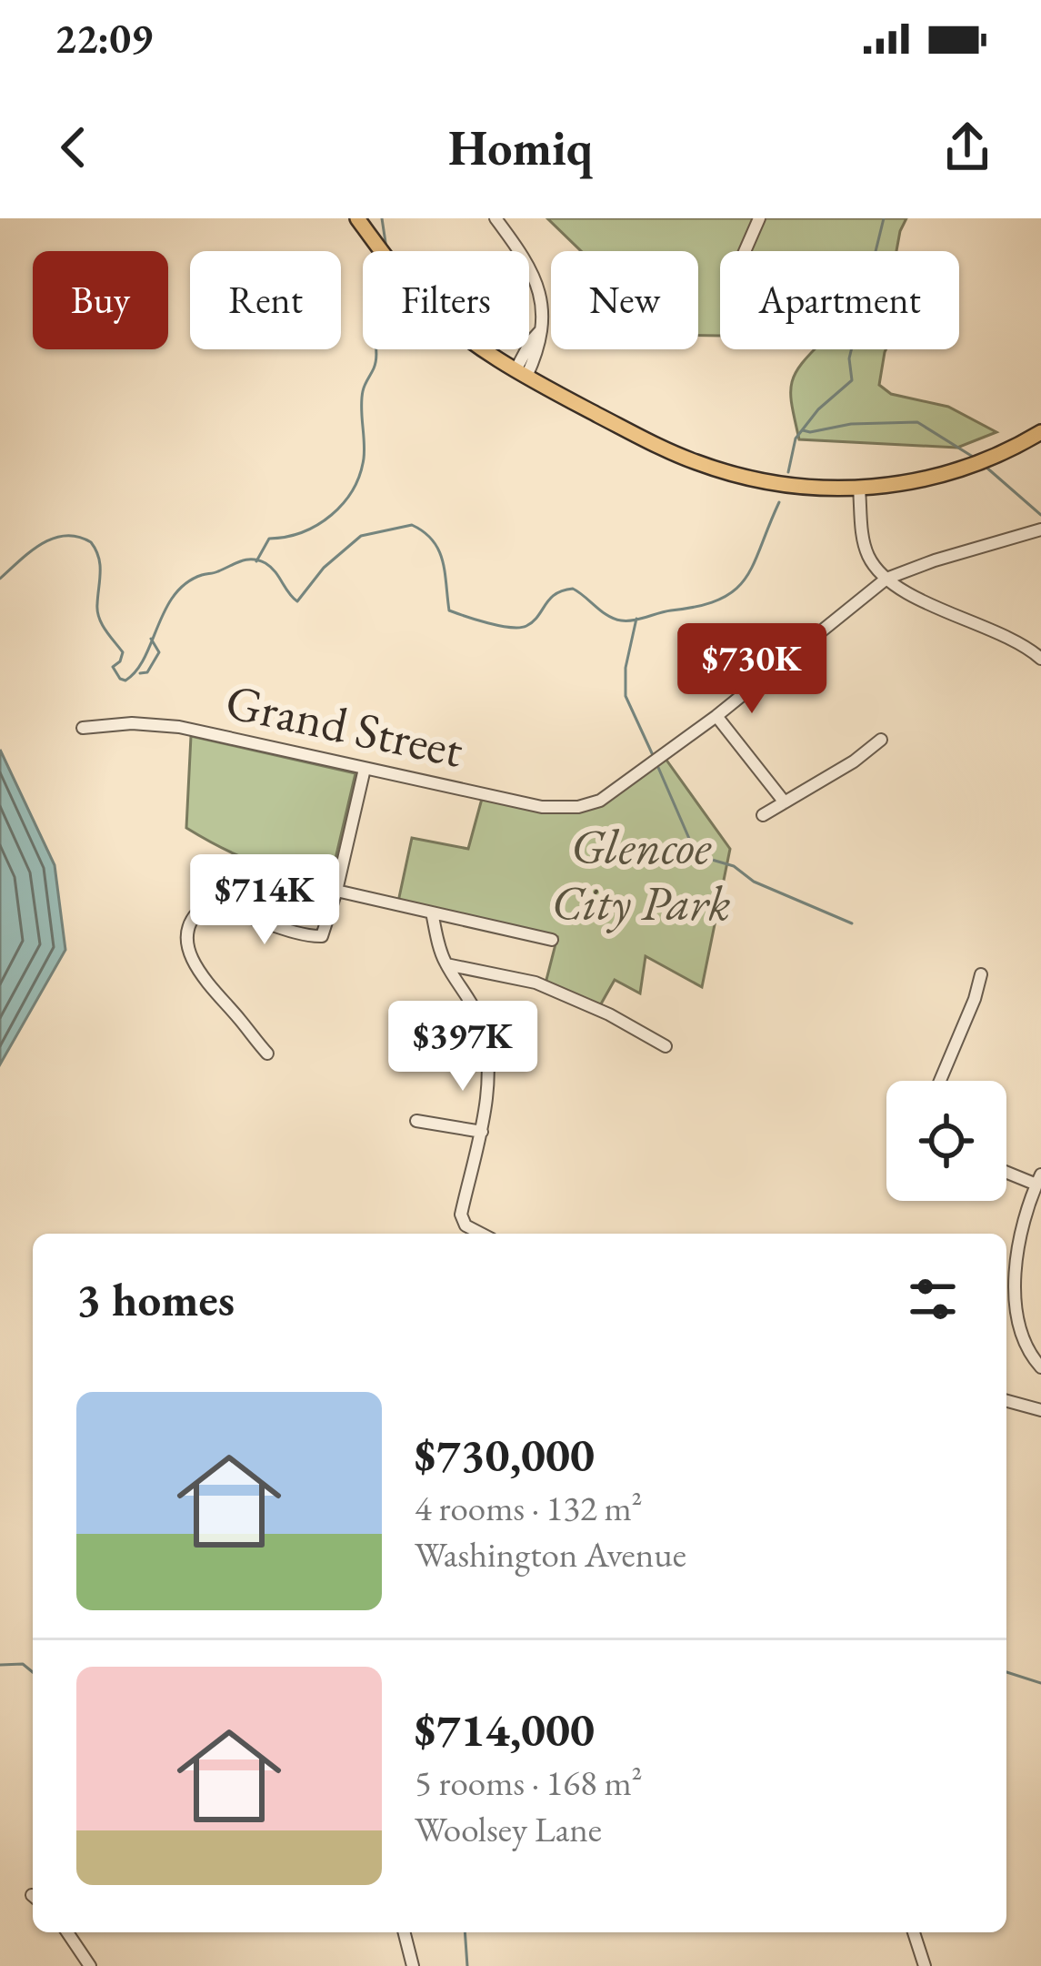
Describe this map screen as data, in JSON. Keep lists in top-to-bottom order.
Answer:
{
  "streets": {
    "street": ["Grand Street"]
  },
  "parks": ["Glencoe City Park"],
  "page": {
    "status": "22:09",
    "header": "Homiq",
    "chip": [
      "Buy",
      "Rent",
      "Filters",
      "New",
      "Apartment"
    ],
    "price": ["$730K", "$714K", "$397K"],
    "heading": "3 homes",
    "list": [
      {
        "name": "$730,000",
        "note": "4 rooms · 132 m² · Washington Avenue"
      },
      {
        "name": "$714,000",
        "note": "5 rooms · 168 m² · Woolsey Lane"
      }
    ]
  }
}
